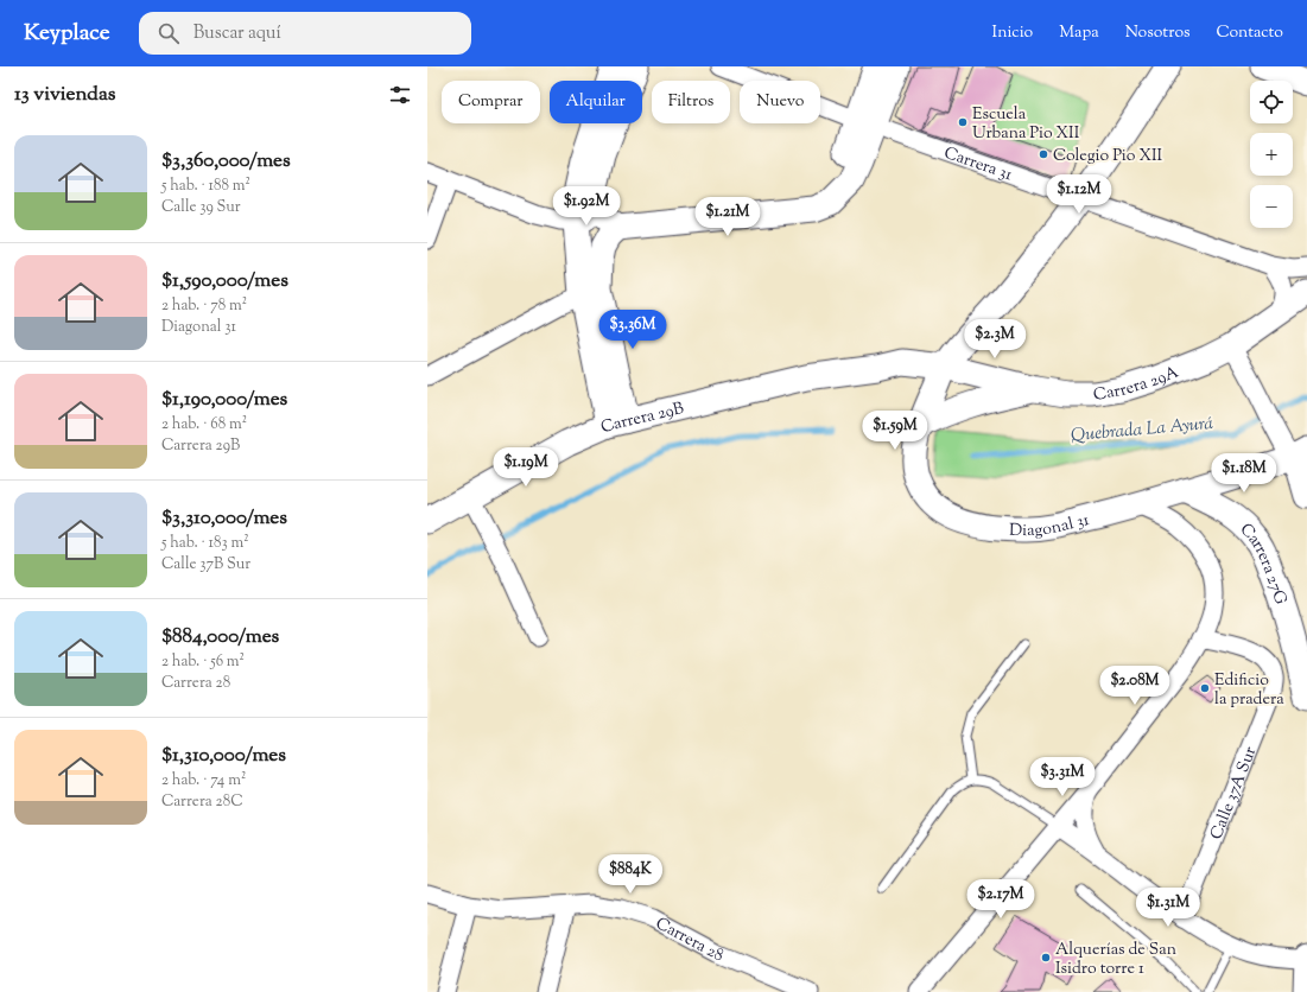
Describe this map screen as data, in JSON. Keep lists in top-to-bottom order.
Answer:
{
  "streets": {
    "street": [
      "Carrera 31",
      "Carrera 29A",
      "Carrera 29B",
      "Diagonal 31",
      "Carrera 27G",
      "Calle 37A Sur",
      "Carrera 28"
    ]
  },
  "crossings": [
    ["Carrera 29A", "Carrera 29B"],
    ["Carrera 29A", "Diagonal 31"],
    ["Carrera 29B", "Diagonal 31"],
    ["Diagonal 31", "Carrera 27G"]
  ],
  "water": ["Quebrada La Ayurá"],
  "places": [
    "Escuela Urbana Pio XII",
    "Colegio Pio XII",
    "Edificio la pradera",
    "Alquerías de San Isidro torre 1"
  ],
  "page": {
    "header": "Keyplace",
    "search": "Buscar aquí",
    "nav": [
      "Inicio",
      "Mapa",
      "Nosotros",
      "Contacto"
    ],
    "heading": "13 viviendas",
    "map_buttons": ["+", "−"],
    "chip": [
      "Comprar",
      "Alquilar",
      "Filtros",
      "Nuevo"
    ],
    "list": [
      {
        "name": "$3,360,000/mes",
        "note": "5 hab. · 188 m² · Calle 39 Sur"
      },
      {
        "name": "$1,590,000/mes",
        "note": "2 hab. · 78 m² · Diagonal 31"
      },
      {
        "name": "$1,190,000/mes",
        "note": "2 hab. · 68 m² · Carrera 29B"
      },
      {
        "name": "$3,310,000/mes",
        "note": "5 hab. · 183 m² · Calle 37B Sur"
      },
      {
        "name": "$884,000/mes",
        "note": "2 hab. · 56 m² · Carrera 28"
      },
      {
        "name": "$1,310,000/mes",
        "note": "2 hab. · 74 m² · Carrera 28C"
      }
    ],
    "price": [
      "$1.12M",
      "$1.92M",
      "$1.21M",
      "$3.36M",
      "$2.3M",
      "$1.59M",
      "$1.19M",
      "$1.18M",
      "$2.08M",
      "$3.31M",
      "$884K",
      "$2.17M",
      "$1.31M"
    ]
  }
}
